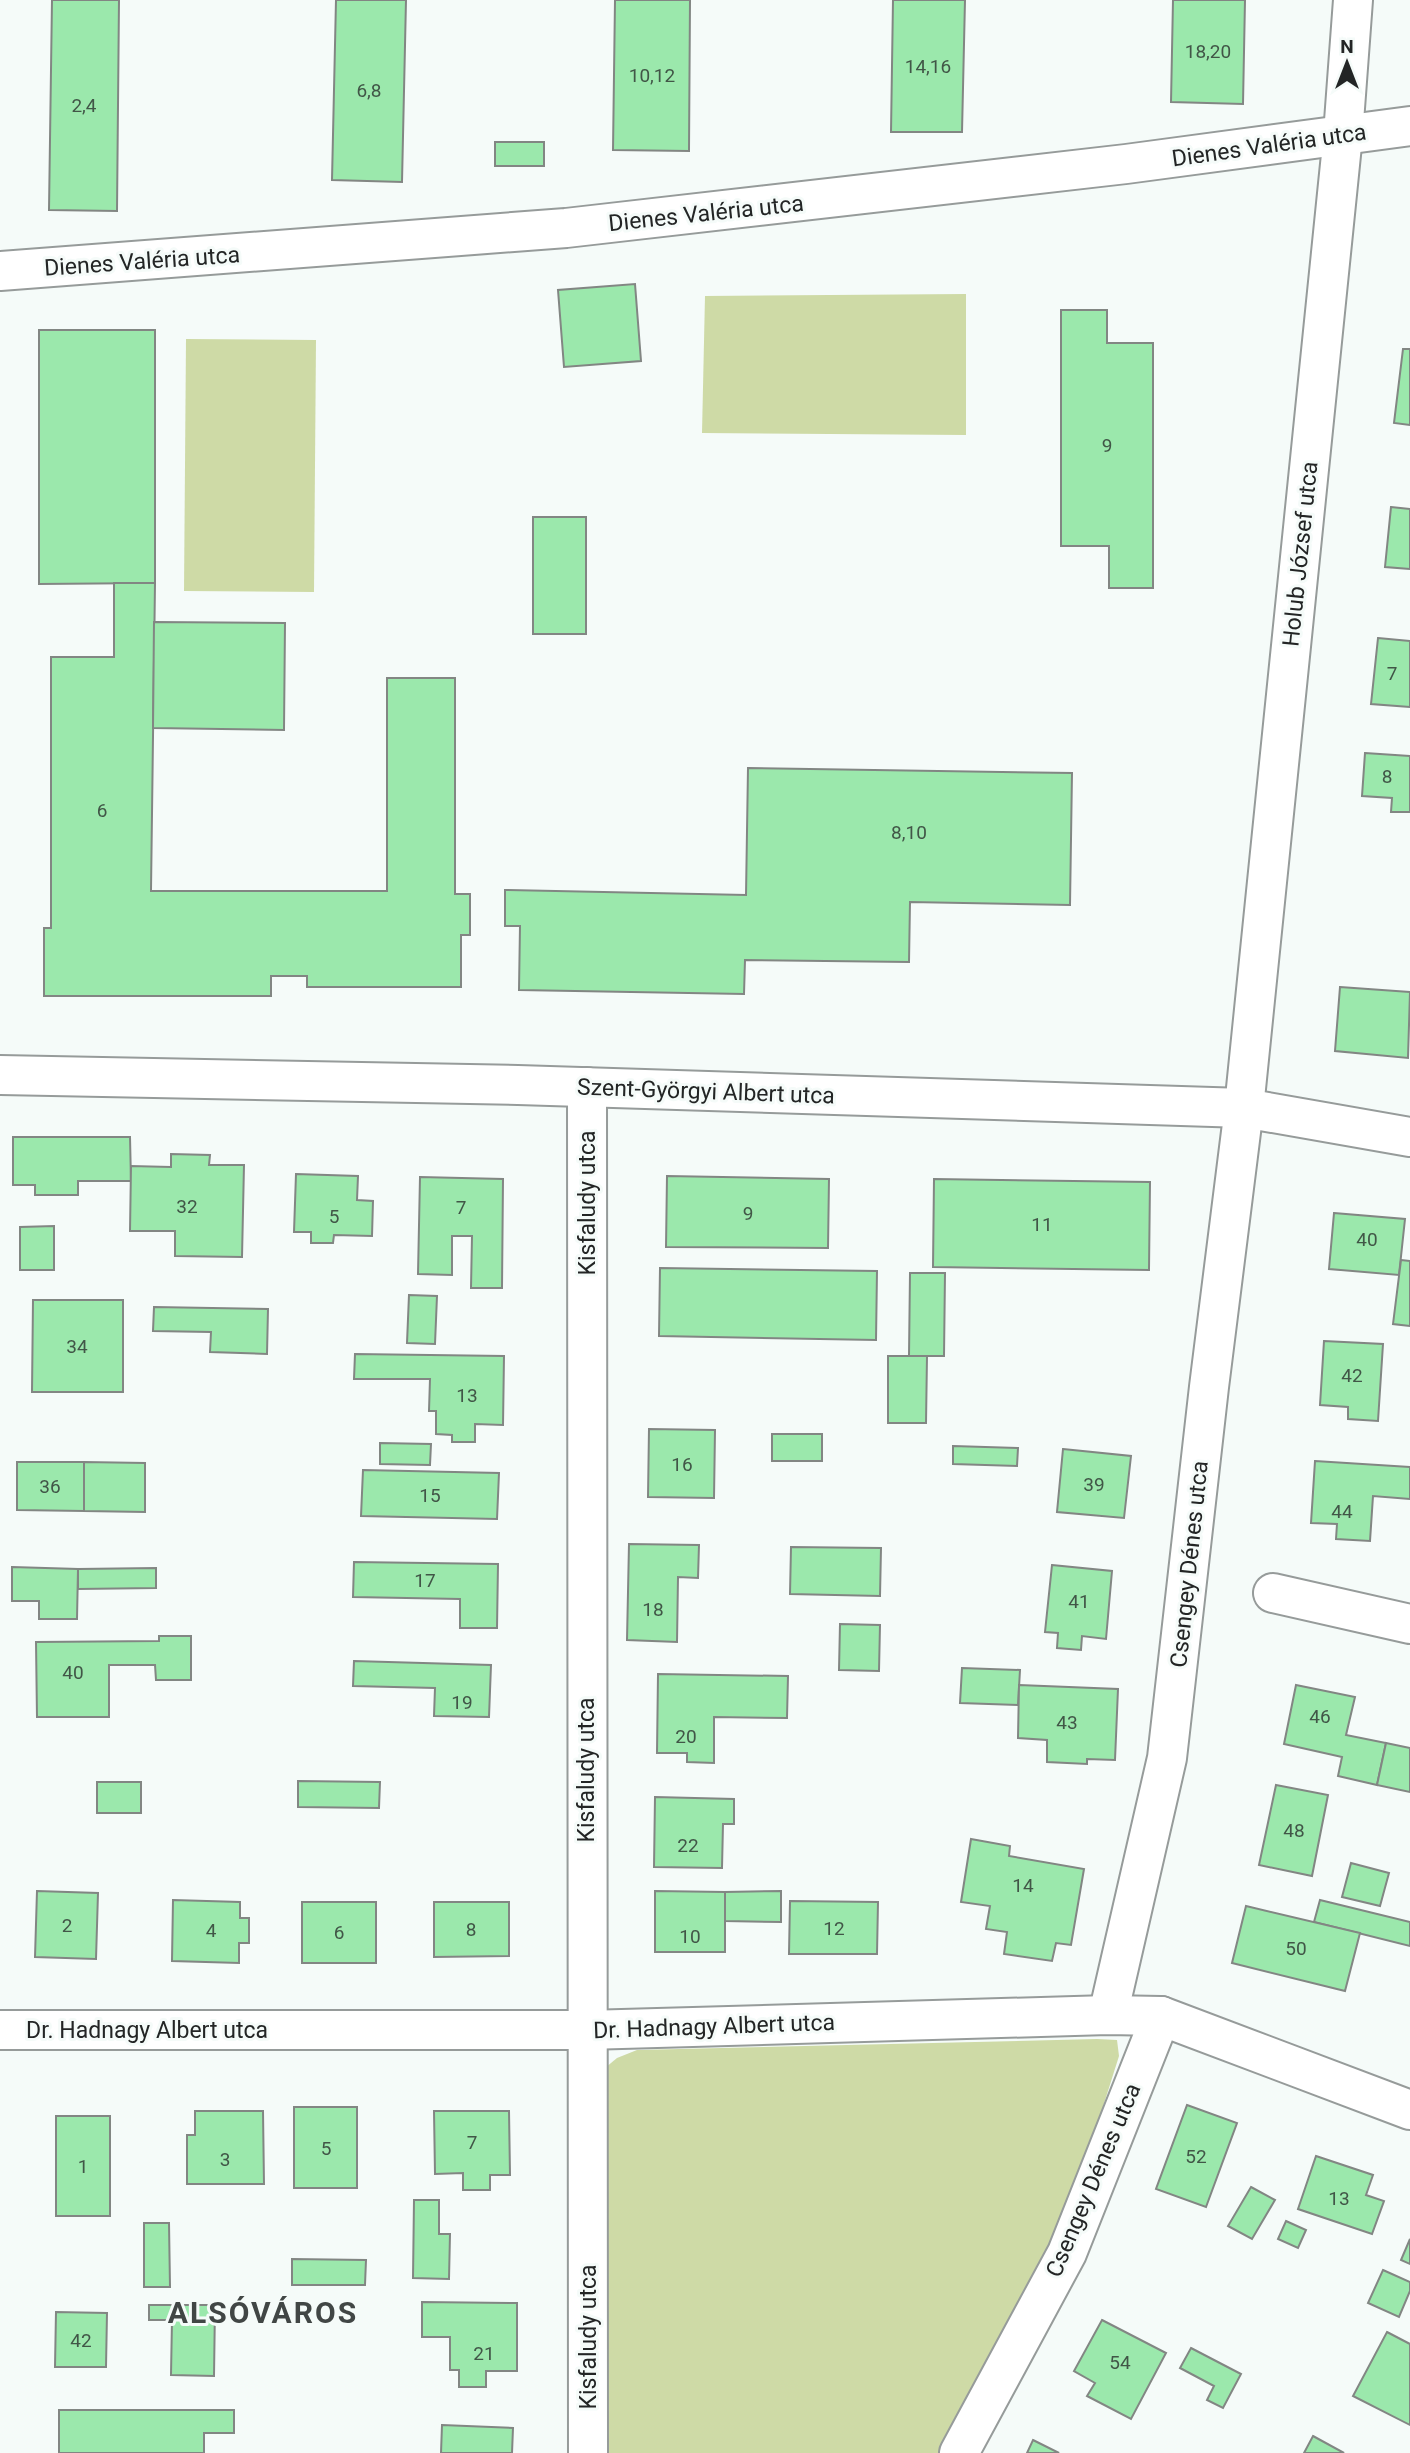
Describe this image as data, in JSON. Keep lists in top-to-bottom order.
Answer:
{
  "streets": {
    "street": [
      "Dienes Valéria utca",
      "Holub József utca",
      "Szent-Györgyi Albert utca",
      "Kisfaludy utca",
      "Csengey Dénes utca",
      "Dr. Hadnagy Albert utca"
    ]
  },
  "crossings": [
    ["Dienes Valéria utca", "Holub József utca"],
    ["Holub József utca", "Szent-Györgyi Albert utca"],
    ["Holub József utca", "Csengey Dénes utca"],
    ["Szent-Györgyi Albert utca", "Kisfaludy utca"],
    ["Szent-Györgyi Albert utca", "Csengey Dénes utca"],
    ["Kisfaludy utca", "Dr. Hadnagy Albert utca"],
    ["Csengey Dénes utca", "Dr. Hadnagy Albert utca"]
  ],
  "districts": ["ALSÓVÁROS"],
  "house_numbers": [
    "18,20",
    "14,16",
    "10,12",
    "6,8",
    "2,4",
    "9",
    "7",
    "8",
    "6",
    "8,10",
    "32",
    "7",
    "9",
    "5",
    "11",
    "40",
    "34",
    "42",
    "13",
    "16",
    "39",
    "36",
    "15",
    "44",
    "17",
    "41",
    "18",
    "40",
    "19",
    "46",
    "43",
    "20",
    "48",
    "22",
    "14",
    "2",
    "12",
    "8",
    "4",
    "6",
    "10",
    "50",
    "7",
    "5",
    "52",
    "3",
    "1",
    "13",
    "42",
    "21",
    "54"
  ],
  "north": "top"
}
